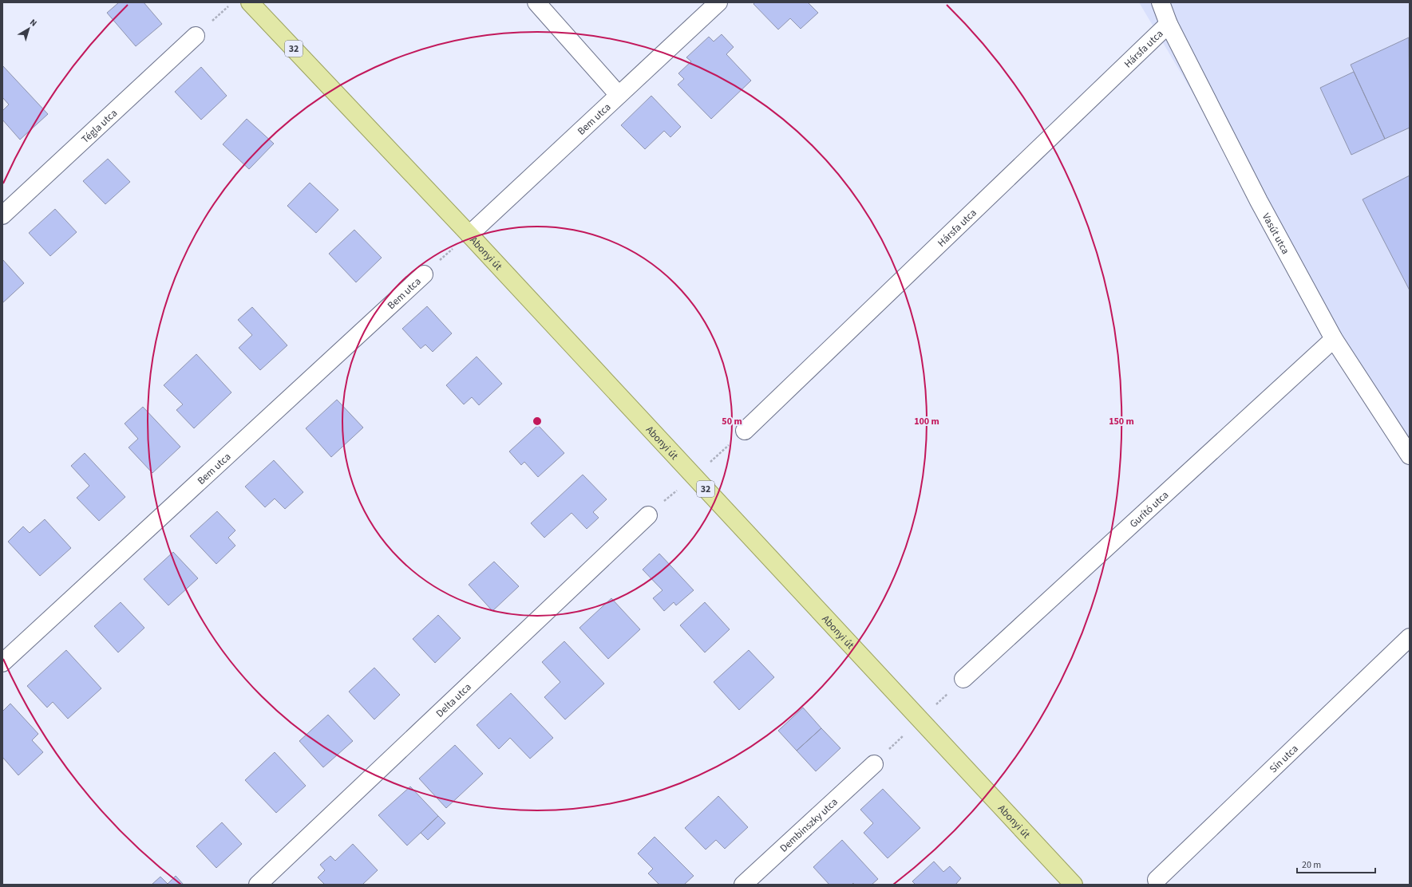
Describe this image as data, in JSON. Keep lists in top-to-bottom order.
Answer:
{
  "streets": {
    "main road": ["32", "Abonyi út"],
    "street": [
      "Hársfa utca",
      "Bem utca",
      "Tégla utca",
      "Vasút utca",
      "Gurító utca",
      "Delta utca",
      "Sín utca",
      "Dembinszky utca"
    ]
  },
  "crossings": [
    ["Hársfa utca", "Vasút utca"],
    ["Bem utca", "Abonyi út"],
    ["Vasút utca", "Gurító utca"]
  ],
  "scale_bar": "20 m",
  "north": "top right",
  "rings": ["50 m", "100 m", "150 m"]
}
